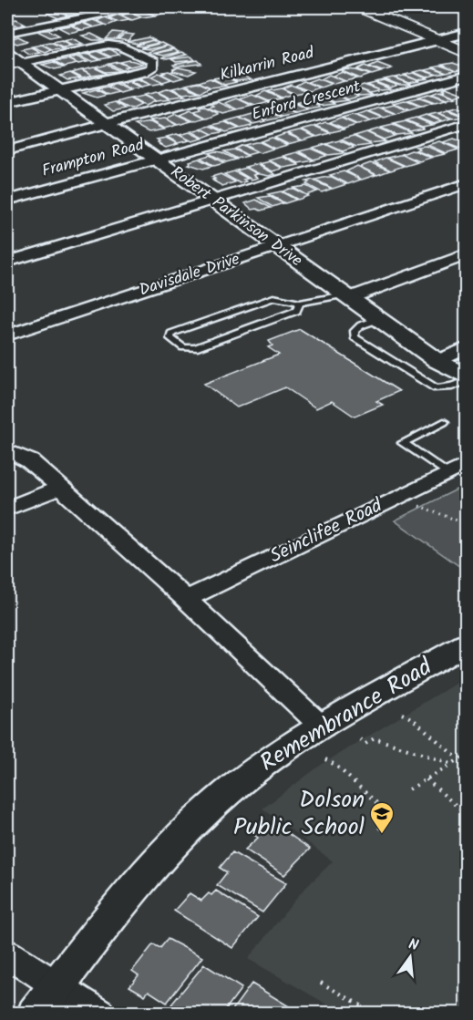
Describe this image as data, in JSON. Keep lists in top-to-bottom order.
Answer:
{
  "streets": {
    "street": [
      "Kilkarrin Road",
      "Enford Crescent",
      "Frampton Road",
      "Robert Parkinson Drive",
      "Davisdale Drive",
      "Seinclifee Road",
      "Remembrance Road"
    ]
  },
  "crossings": [
    ["Kilkarrin Road", "Robert Parkinson Drive"],
    ["Enford Crescent", "Frampton Road"],
    ["Enford Crescent", "Robert Parkinson Drive"],
    ["Frampton Road", "Robert Parkinson Drive"],
    ["Robert Parkinson Drive", "Davisdale Drive"]
  ],
  "places": {
    "school or university": ["Dolson Public School"]
  },
  "north": "top"
}
